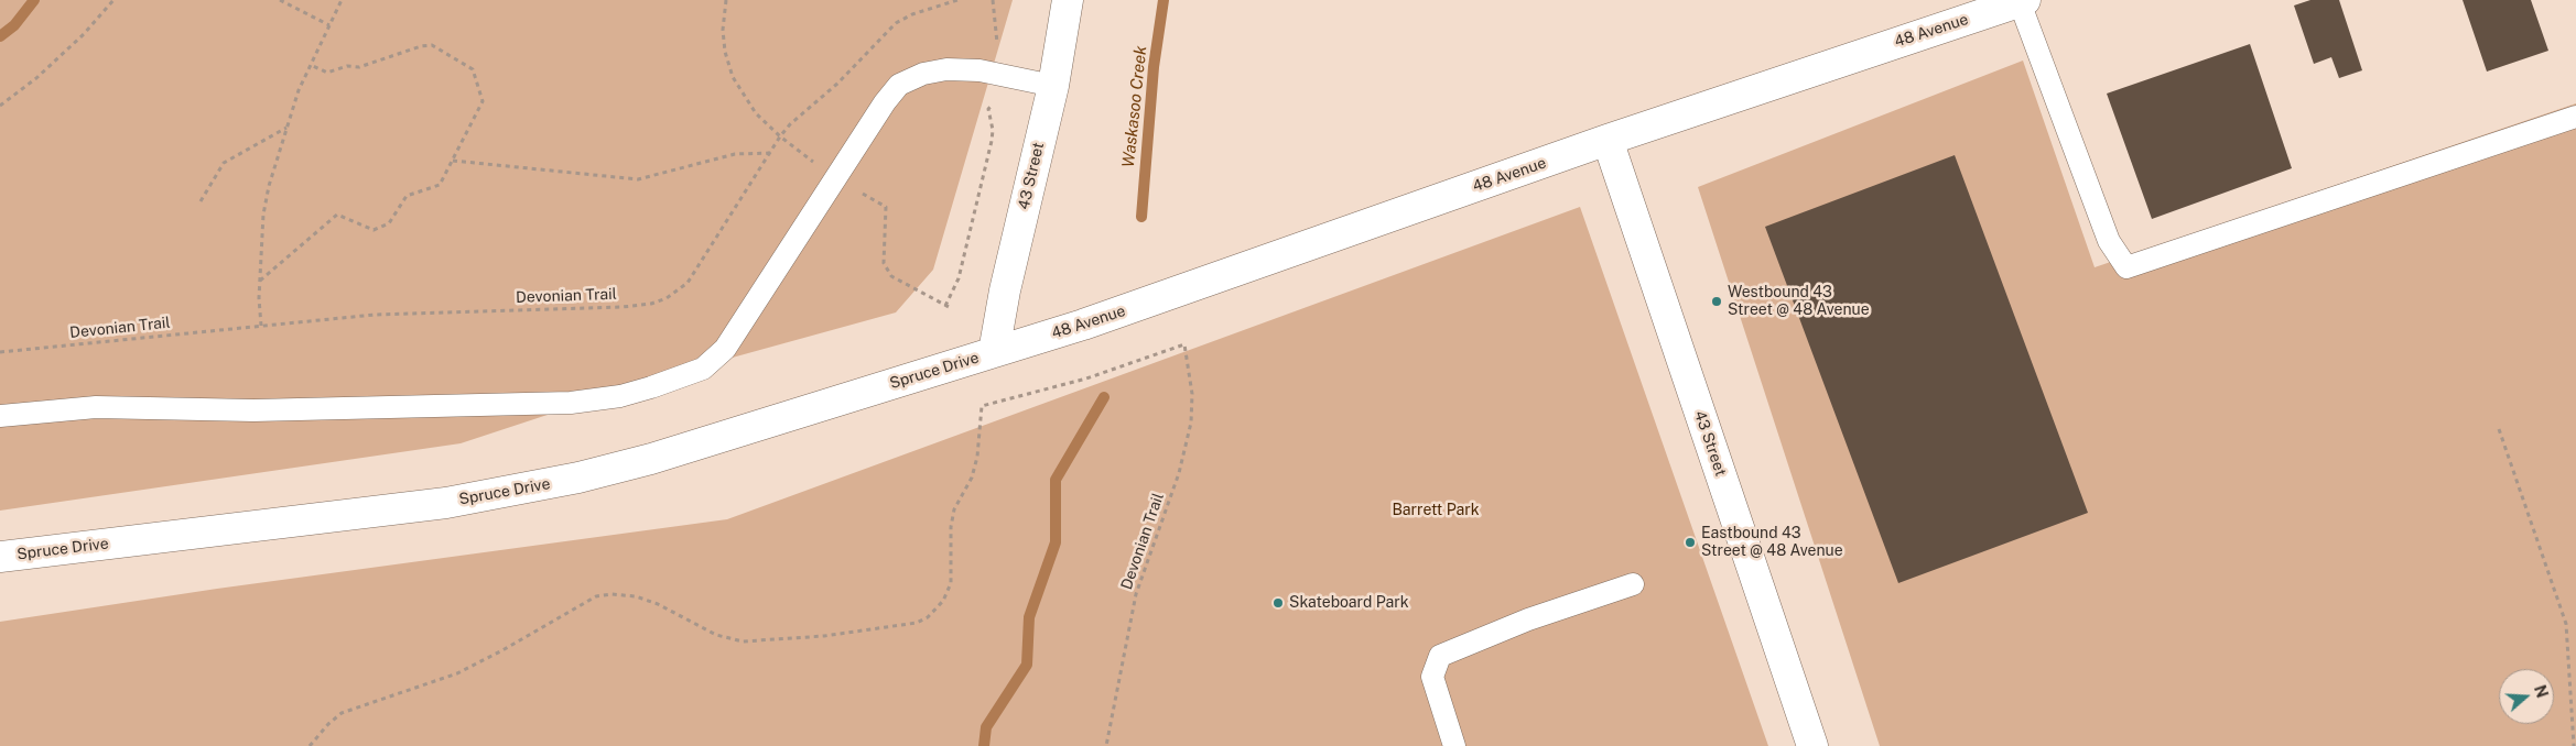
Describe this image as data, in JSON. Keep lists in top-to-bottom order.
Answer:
{
  "streets": {
    "street": ["48 Avenue", "43 Street", "Spruce Drive"],
    "path": ["Devonian Trail"]
  },
  "crossings": [
    ["48 Avenue", "43 Street"],
    ["48 Avenue", "Spruce Drive"],
    ["43 Street", "Spruce Drive"]
  ],
  "water": ["Waskasoo Creek"],
  "parks": ["Barrett Park"],
  "places": ["Westbound 43 Street @ 48 Avenue", "Eastbound 43 Street @ 48 Avenue", "Skateboard Park"],
  "north": "right"
}
